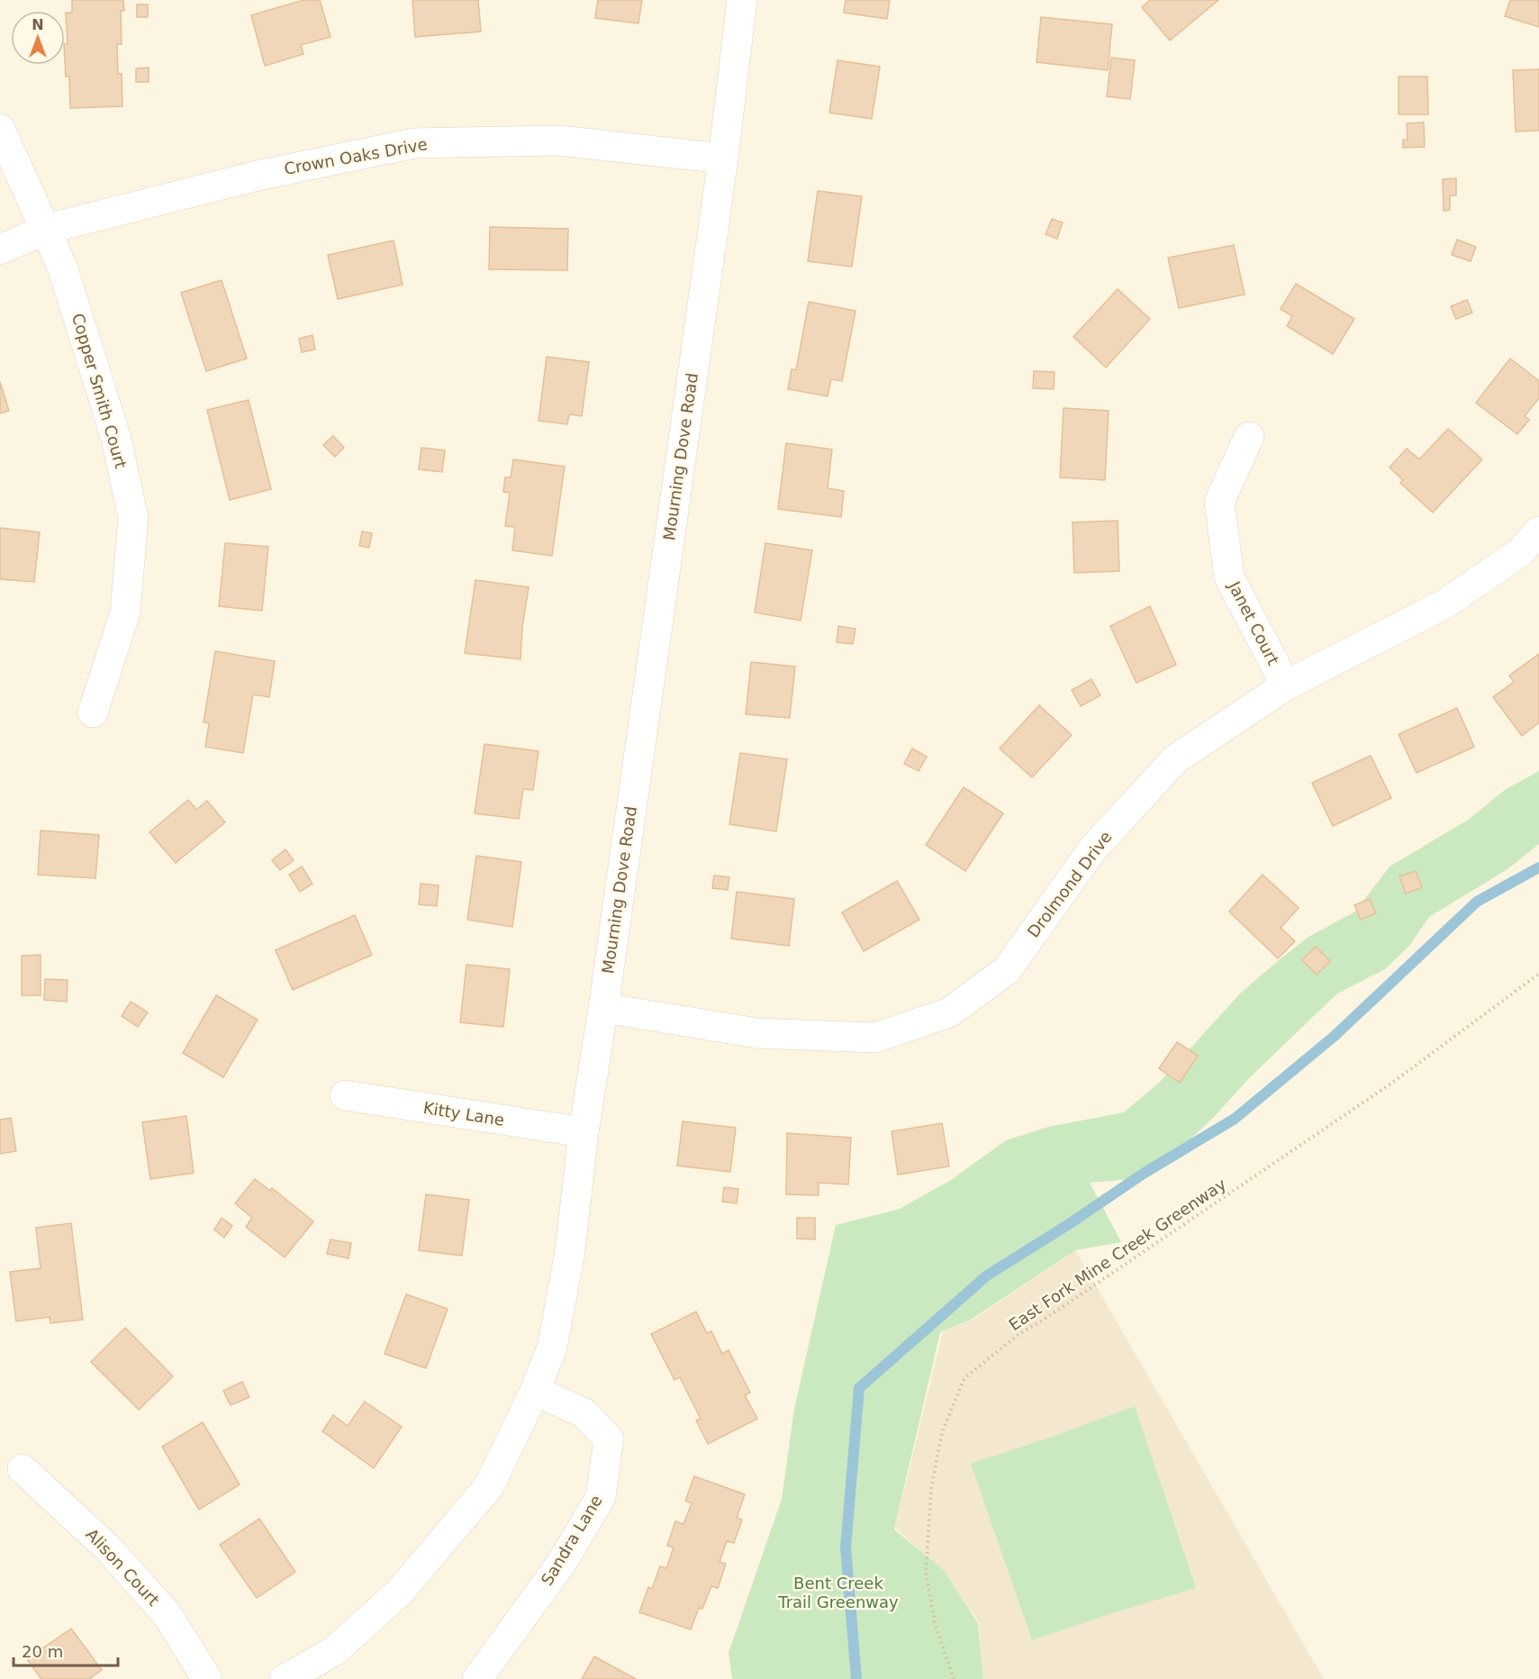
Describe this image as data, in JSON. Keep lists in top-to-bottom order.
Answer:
{
  "streets": {
    "street": [
      "Crown Oaks Drive",
      "Copper Smith Court",
      "Mourning Dove Road",
      "Janet Court",
      "Drolmond Drive",
      "Kitty Lane",
      "Sandra Lane",
      "Alison Court"
    ],
    "path": ["East Fork Mine Creek Greenway"]
  },
  "crossings": [
    ["Crown Oaks Drive", "Copper Smith Court"],
    ["Crown Oaks Drive", "Mourning Dove Road"],
    ["Mourning Dove Road", "Drolmond Drive"],
    ["Mourning Dove Road", "Kitty Lane"],
    ["Mourning Dove Road", "Sandra Lane"],
    ["Janet Court", "Drolmond Drive"]
  ],
  "parks": ["Bent Creek Trail Greenway"],
  "scale_bar": "20 m",
  "north": "top"
}
